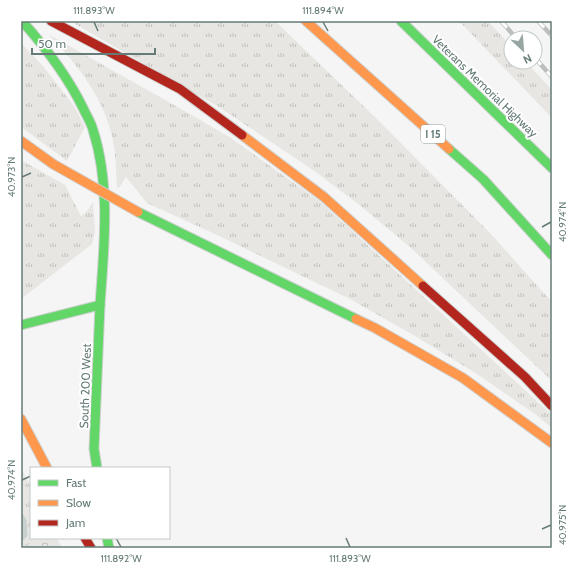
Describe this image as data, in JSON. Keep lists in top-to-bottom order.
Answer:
{
  "streets": {
    "main road": ["Veterans Memorial Highway", "I 15", "South 200 West"]
  },
  "legend": ["Fast", "Slow", "Jam"],
  "scale_bar": "50 m",
  "north": "bottom right",
  "coordinates": [
    "111.893°W",
    "111.894°W",
    "40.973°N",
    "40.974°N",
    "40.975°N",
    "111.892°W"
  ]
}
